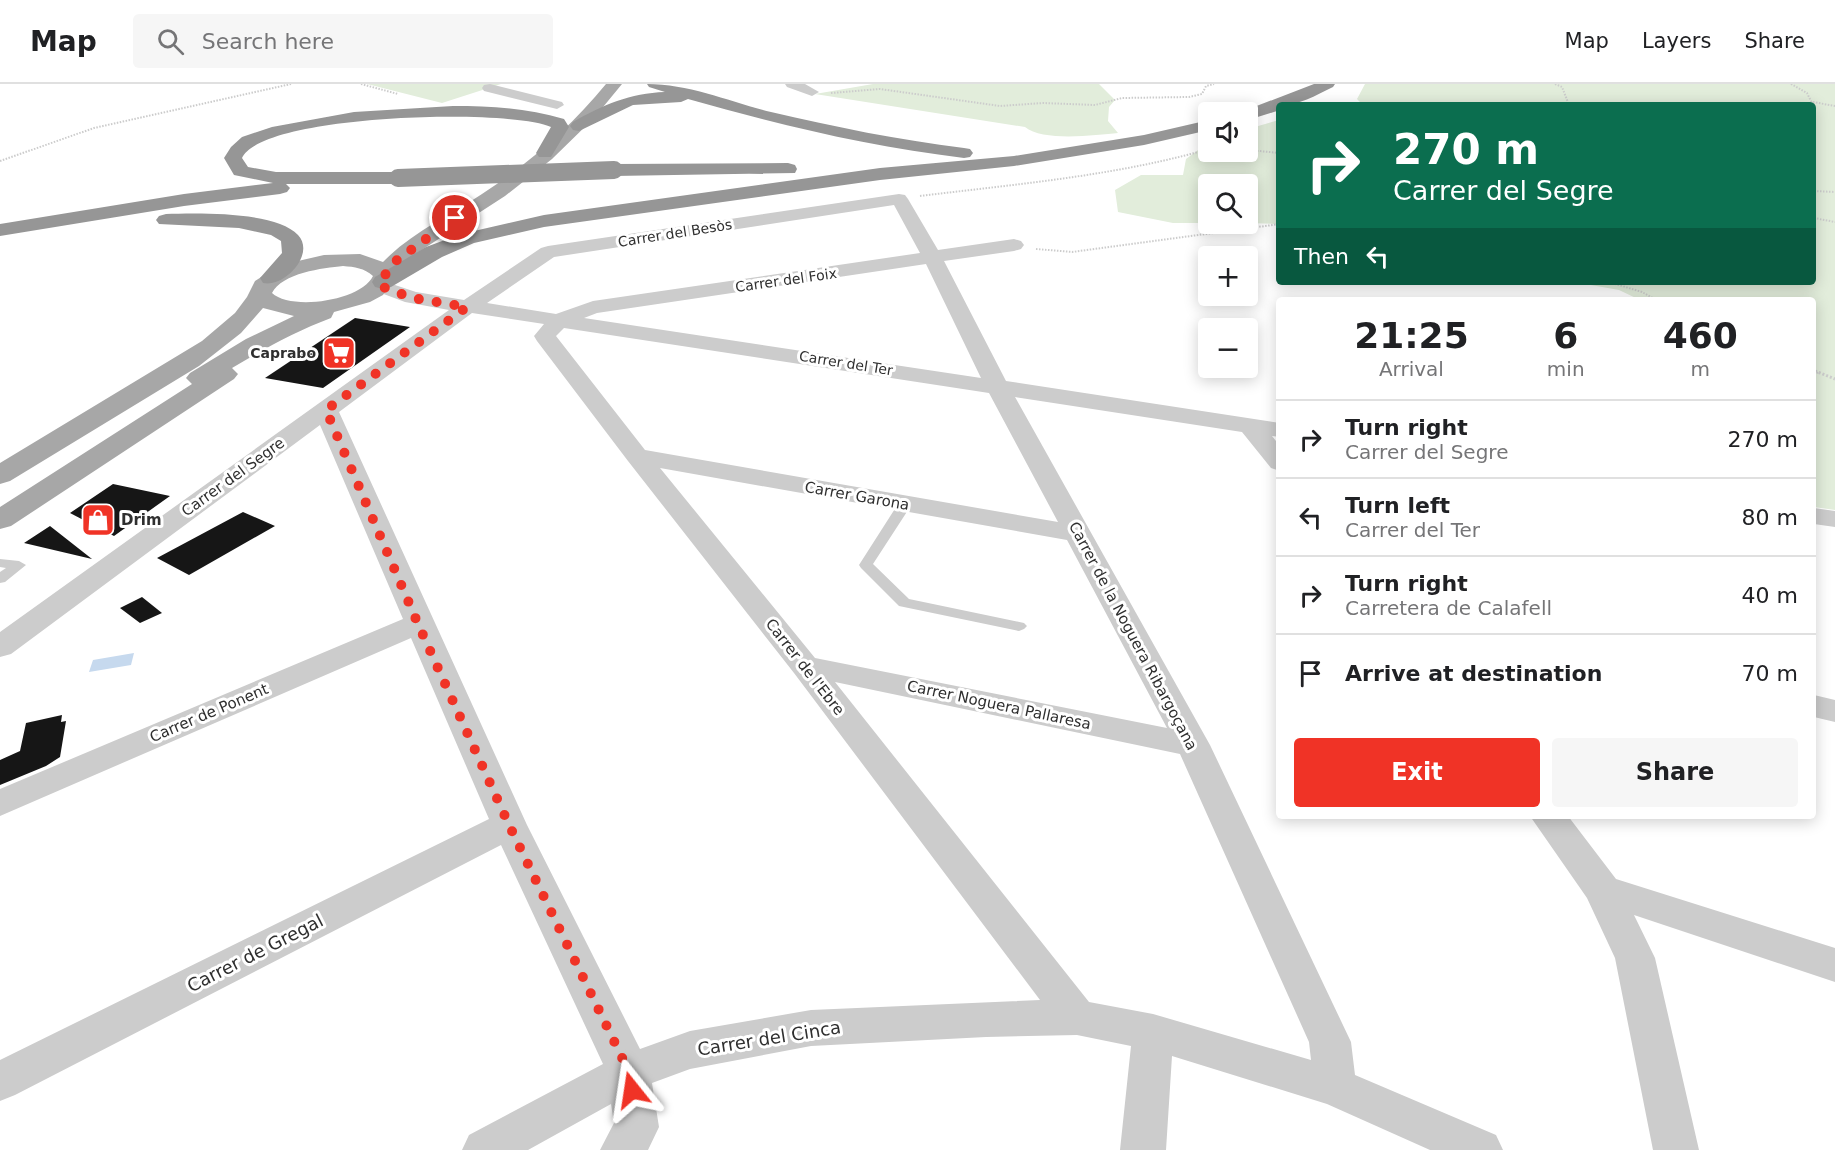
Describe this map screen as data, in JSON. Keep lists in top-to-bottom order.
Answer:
{
  "streets": {
    "street": [
      "Carrer del Besòs",
      "Carrer del Foix",
      "Carrer del Ter",
      "Carrer del Segre",
      "Carrer Garona",
      "Carrer de la Noguera Ribargoçana",
      "Carrer de l'Ebre",
      "Carrer Noguera Pallaresa",
      "Carrer de Ponent",
      "Carrer de Gregal",
      "Carrer del Cinca"
    ]
  },
  "crossings": [
    ["Carrer del Besòs", "Carrer del Ter"],
    ["Carrer del Besòs", "Carrer del Segre"],
    ["Carrer del Besòs", "Carrer de la Noguera Ribargoçana"],
    ["Carrer del Foix", "Carrer del Ter"],
    ["Carrer del Foix", "Carrer de la Noguera Ribargoçana"],
    ["Carrer del Foix", "Carrer de l'Ebre"],
    ["Carrer del Ter", "Carrer del Segre"],
    ["Carrer del Ter", "Carrer de la Noguera Ribargoçana"],
    ["Carrer del Ter", "Carrer de l'Ebre"],
    ["Carrer Garona", "Carrer de la Noguera Ribargoçana"],
    ["Carrer Garona", "Carrer de l'Ebre"],
    ["Carrer de la Noguera Ribargoçana", "Carrer Noguera Pallaresa"],
    ["Carrer de la Noguera Ribargoçana", "Carrer del Cinca"],
    ["Carrer de l'Ebre", "Carrer Noguera Pallaresa"],
    ["Carrer de l'Ebre", "Carrer del Cinca"]
  ],
  "places": {
    "supermarket": ["Caprabo"],
    "shop": ["Drim"]
  },
  "page": {
    "header": "Map",
    "search": "Search here",
    "nav": ["Map", "Layers", "Share"],
    "map_buttons": ["+", "−"],
    "turn": ["270 m", "Carrer del Segre"],
    "then": "Then",
    "eta": [
      "21:25",
      "Arrival",
      "6",
      "min",
      "460",
      "m"
    ],
    "list": [
      {
        "name": "Turn right",
        "note": "Carrer del Segre",
        "value": "270 m"
      },
      {
        "name": "Turn left",
        "note": "Carrer del Ter",
        "value": "80 m"
      },
      {
        "name": "Turn right",
        "note": "Carretera de Calafell",
        "value": "40 m"
      },
      {
        "name": "Arrive at destination",
        "value": "70 m"
      }
    ],
    "buttons": ["Exit", "Share"]
  }
}
